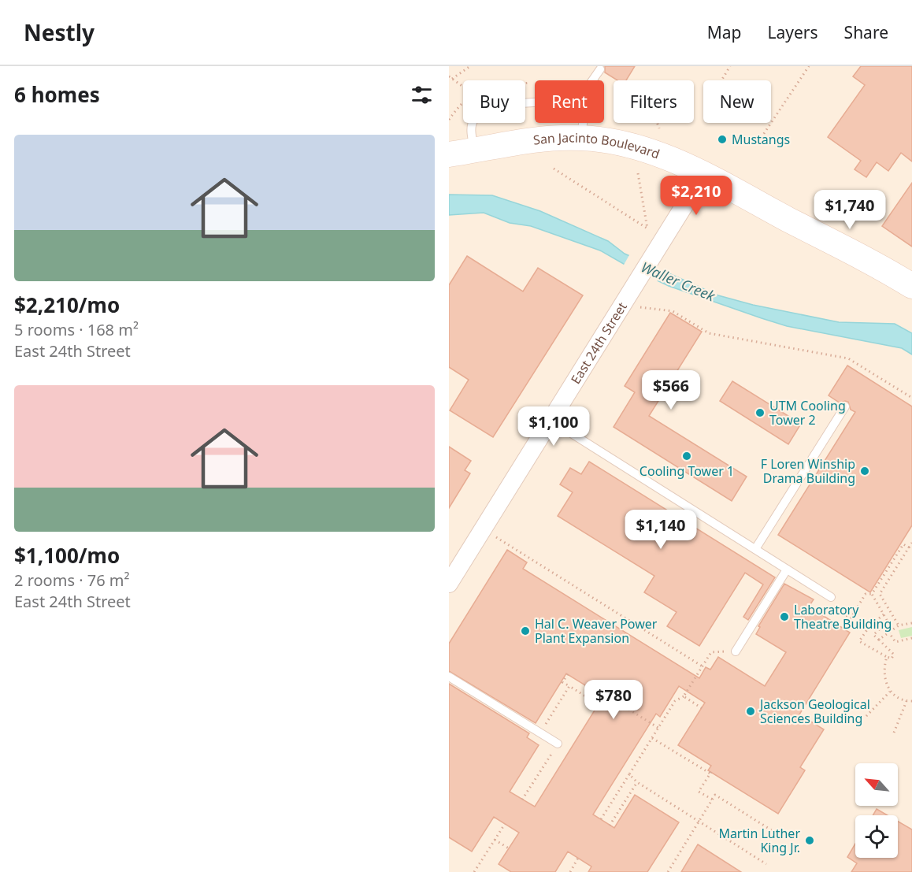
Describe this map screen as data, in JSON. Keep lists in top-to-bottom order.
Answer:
{
  "streets": {
    "street": ["San Jacinto Boulevard", "East 24th Street"]
  },
  "crossings": [
    ["San Jacinto Boulevard", "East 24th Street"]
  ],
  "water": ["Waller Creek"],
  "places": [
    "Mustangs",
    "UTM Cooling Tower 2",
    "Cooling Tower 1",
    "F Loren Winship Drama Building",
    "Laboratory Theatre Building",
    "Hal C. Weaver Power Plant Expansion",
    "Jackson Geological Sciences Building",
    "Martin Luther King Jr."
  ],
  "north": "top left",
  "page": {
    "header": "Nestly",
    "nav": ["Map", "Layers", "Share"],
    "heading": "6 homes",
    "chip": [
      "Buy",
      "Rent",
      "Filters",
      "New"
    ],
    "list": [
      {
        "name": "$2,210/mo",
        "note": "5 rooms · 168 m² · East 24th Street"
      },
      {
        "name": "$1,100/mo",
        "note": "2 rooms · 76 m² · East 24th Street"
      }
    ],
    "price": [
      "$2,210",
      "$1,740",
      "$566",
      "$1,100",
      "$1,140",
      "$780"
    ]
  }
}
